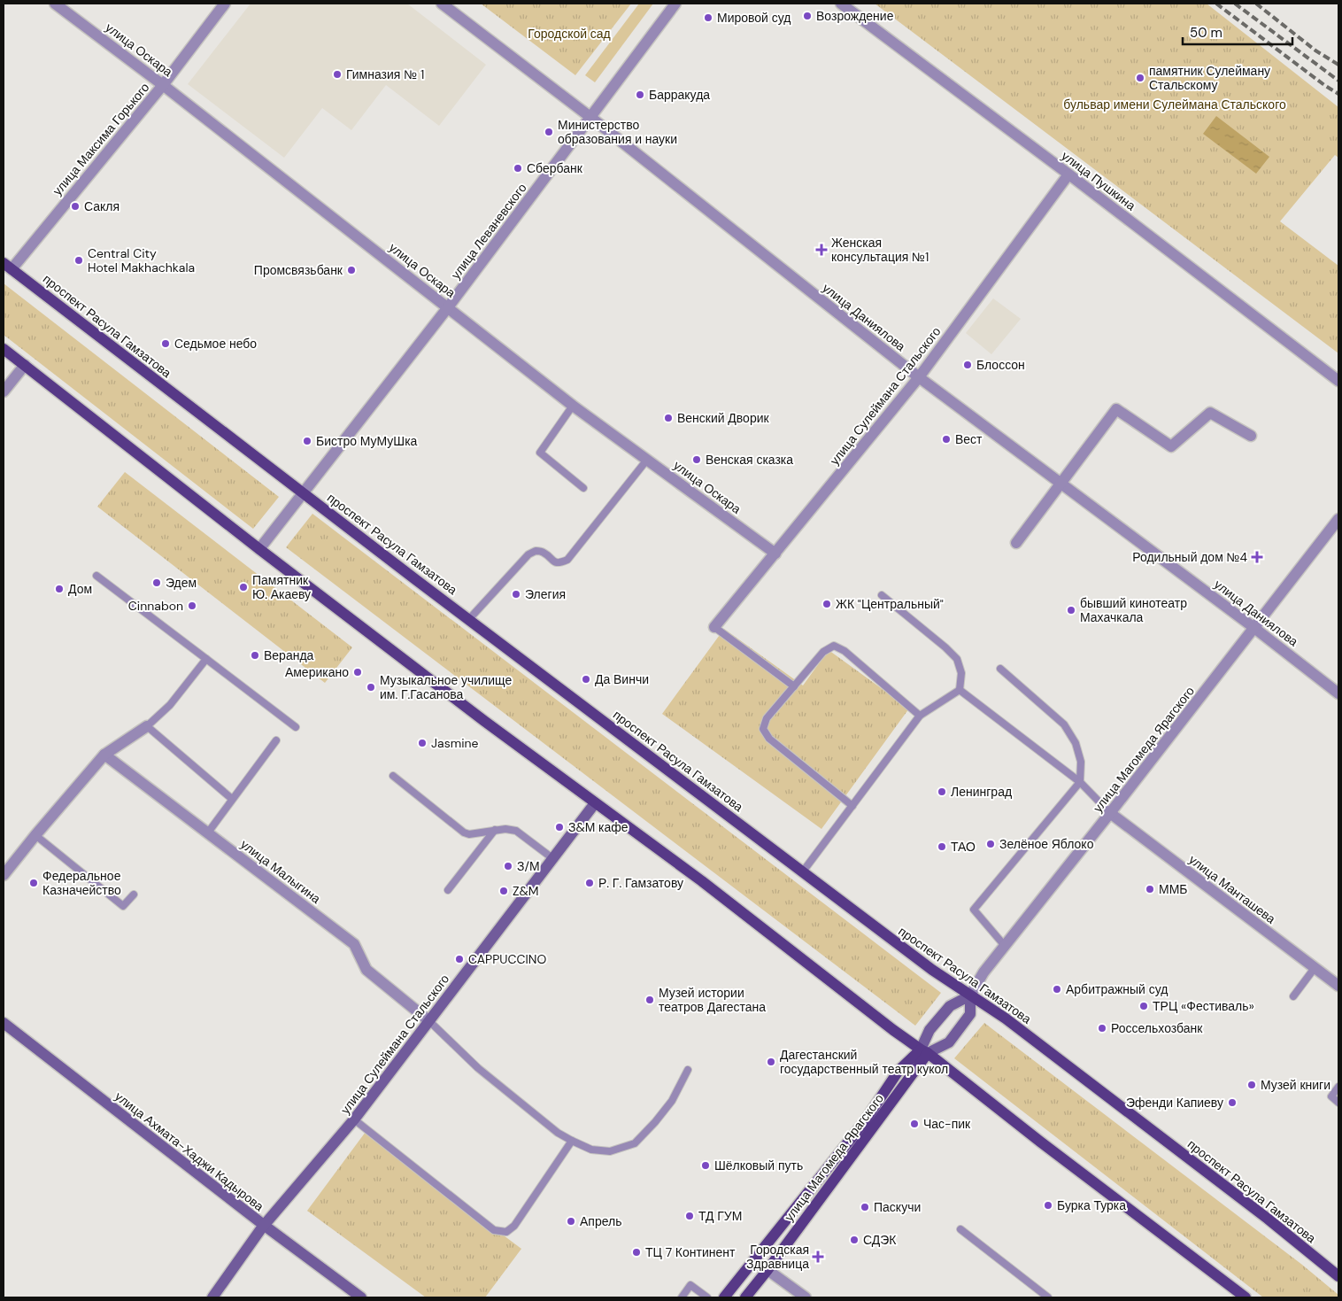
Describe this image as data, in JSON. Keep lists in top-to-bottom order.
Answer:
{
  "streets": {
    "main road": [
      "проспект Расула Гамзатова",
      "улица Сулеймана Стальского",
      "улица Магомеда Ярагского",
      "улица Ахмата-Хаджи Кадырова"
    ],
    "street": [
      "улица Оскара",
      "улица Максима Горького",
      "улица Пушкина",
      "улица Леваневского",
      "улица Даниялова",
      "улица Малыгина",
      "улица Манташева"
    ]
  },
  "crossings": [
    ["улица Оскара", "улица Максима Горького"],
    ["улица Оскара", "улица Леваневского"],
    ["улица Оскара", "улица Сулеймана Стальского"],
    ["улица Максима Горького", "проспект Расула Гамзатова"],
    ["улица Пушкина", "улица Сулеймана Стальского"],
    ["улица Леваневского", "улица Даниялова"],
    ["улица Леваневского", "проспект Расула Гамзатова"],
    ["улица Даниялова", "улица Сулеймана Стальского"],
    ["улица Даниялова", "улица Магомеда Ярагского"],
    ["проспект Расула Гамзатова", "улица Магомеда Ярагского"],
    ["улица Сулеймана Стальского", "улица Малыгина"],
    ["улица Сулеймана Стальского", "улица Ахмата-Хаджи Кадырова"],
    ["улица Магомеда Ярагского", "улица Манташева"]
  ],
  "parks": ["Городской сад", "бульвар имени Сулеймана Стальского"],
  "places": {
    "other": [
      "Возрождение",
      "Мировой суд",
      "Гимназия № 1",
      "памятник Сулейману Стальскому",
      "Барракуда",
      "Министерство образования и науки",
      "Сбербанк",
      "Сакля",
      "Central City Hotel Makhachkala",
      "Промсвязьбанк",
      "Cедьмое небо",
      "Блоссон",
      "Венский Дворик",
      "Вест",
      "Бистро МуМуШка",
      "Венская сказка",
      "Эдем",
      "Памятник Ю. Акаеву",
      "Дом",
      "Элегия",
      "ЖК \"Центральный\"",
      "Cinnabon",
      "бывший кинотеатр Махачкала",
      "Веранда",
      "Американо",
      "Да Винчи",
      "Музыкальное училище им. Г.Гасанова",
      "Jasmine",
      "Ленинград",
      "З&М кафе",
      "Зелёное Яблоко",
      "ТАО",
      "З/М",
      "Федеральное Казначейство",
      "Р. Г. Гамзатову",
      "ММБ",
      "Z&M",
      "CAPPUCCINO",
      "Арбитражный суд",
      "Музей истории театров Дагестана",
      "ТРЦ «Фестиваль»",
      "Россельхозбанк",
      "Дагестанский государственный театр кукол",
      "Музей книги",
      "Эфенди Капиеву",
      "Час-пик",
      "Шёлковый путь",
      "Бурка Турка",
      "Паскучи",
      "ТД ГУМ",
      "Апрель",
      "СДЭК",
      "ТЦ 7 Континент"
    ],
    "health": ["Женская консультация №1", "Родильный дом №4", "Городская Здравница"]
  },
  "scale_bar": "50 m"
}
